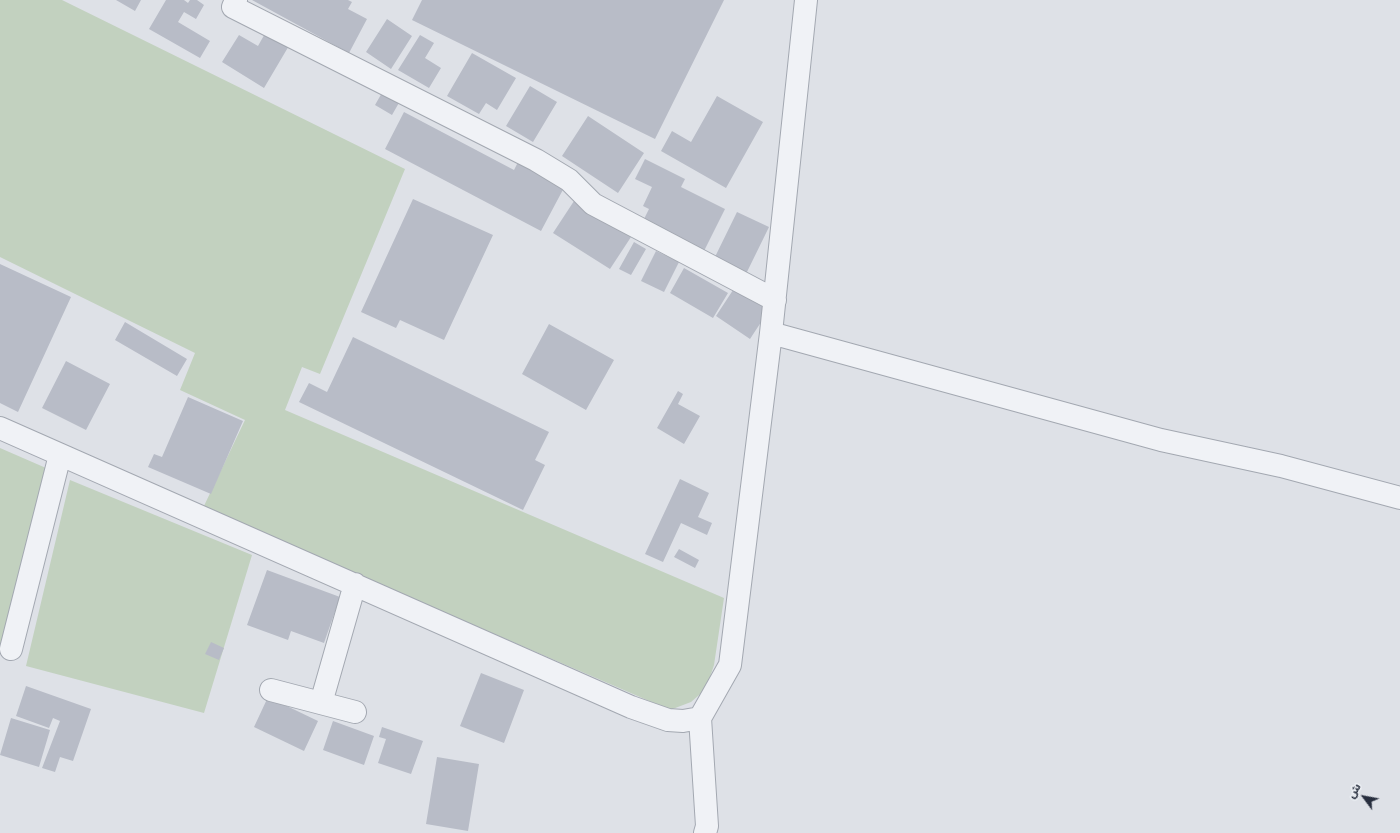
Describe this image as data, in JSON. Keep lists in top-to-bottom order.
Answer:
{
  "north": "top left"
}
